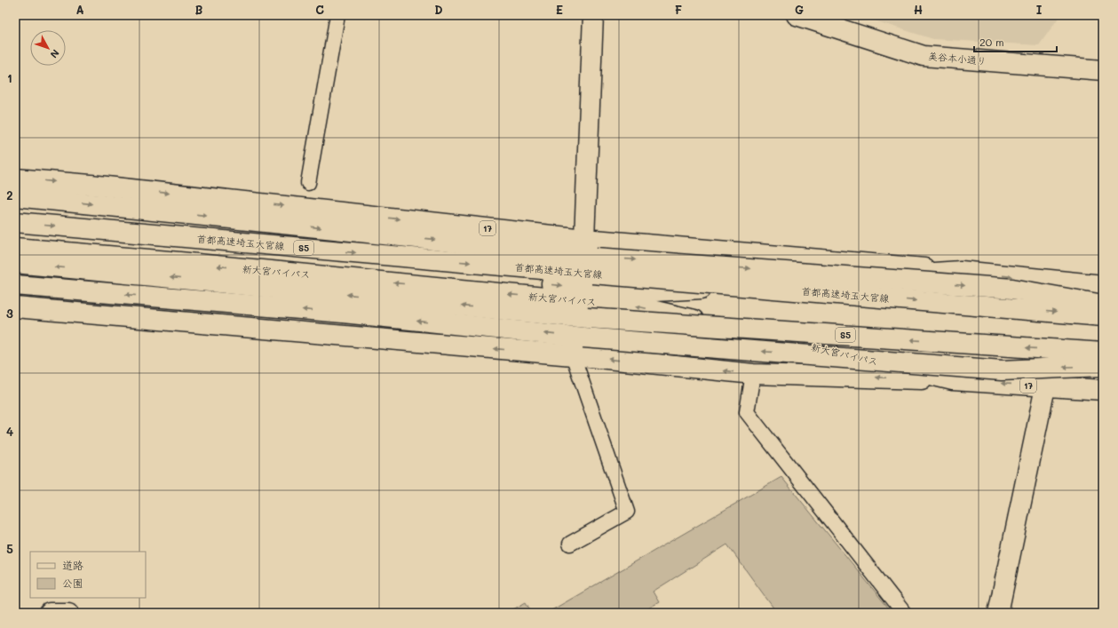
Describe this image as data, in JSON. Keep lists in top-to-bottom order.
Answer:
{
  "streets": {
    "main road": [
      "美谷本小通り",
      "17",
      "首都高速埼玉大宮線",
      "S5",
      "新大宮バイパス"
    ]
  },
  "crossings": [
    ["17", "新大宮バイパス"]
  ],
  "legend": ["道路", "公園"],
  "scale_bar": "20 m",
  "north": "bottom right",
  "grid": {
    "columns": [
      "A",
      "B",
      "C",
      "D",
      "E",
      "F",
      "G",
      "H",
      "I"
    ],
    "rows": [
      "1",
      "2",
      "3",
      "4",
      "5"
    ]
  }
}
